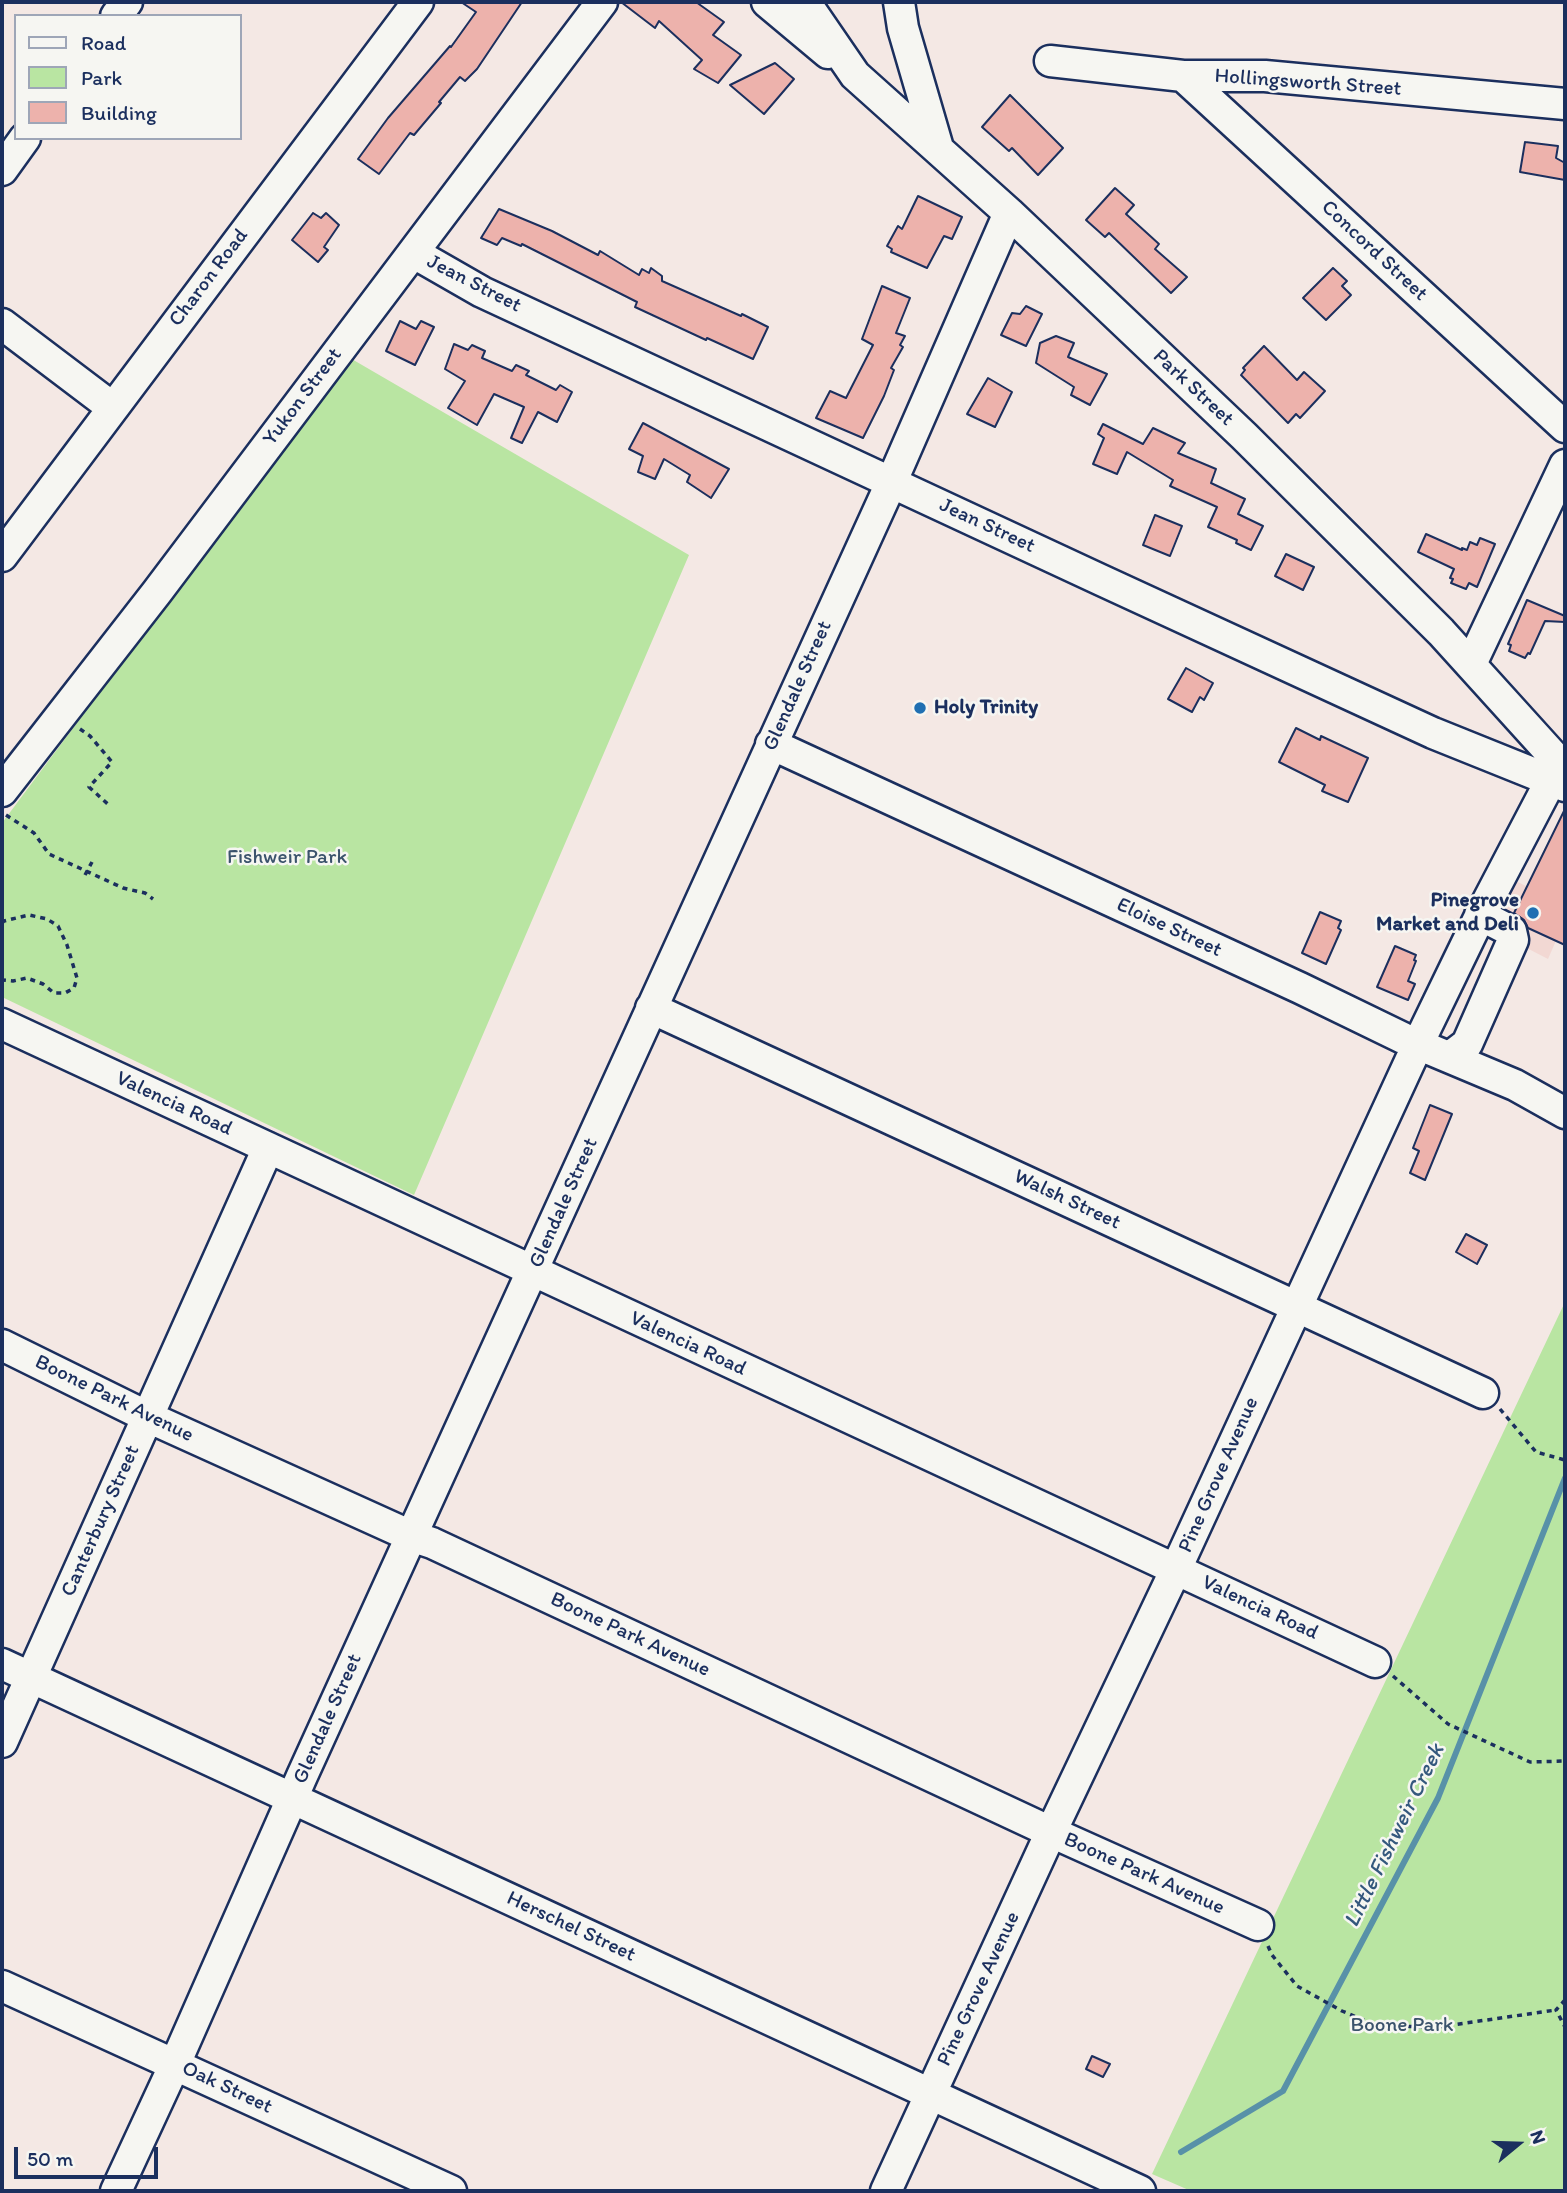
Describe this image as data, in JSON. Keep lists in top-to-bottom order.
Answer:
{
  "streets": {
    "street": [
      "Hollingsworth Street",
      "Concord Street",
      "Charon Road",
      "Jean Street",
      "Park Street",
      "Yukon Street",
      "Glendale Street",
      "Eloise Street",
      "Valencia Road",
      "Walsh Street",
      "Boone Park Avenue",
      "Pine Grove Avenue",
      "Canterbury Street",
      "Herschel Street",
      "Oak Street"
    ]
  },
  "crossings": [
    ["Hollingsworth Street", "Concord Street"],
    ["Jean Street", "Park Street"],
    ["Jean Street", "Yukon Street"],
    ["Jean Street", "Glendale Street"],
    ["Jean Street", "Pine Grove Avenue"],
    ["Park Street", "Glendale Street"],
    ["Park Street", "Pine Grove Avenue"],
    ["Glendale Street", "Eloise Street"],
    ["Glendale Street", "Valencia Road"],
    ["Glendale Street", "Walsh Street"],
    ["Glendale Street", "Boone Park Avenue"],
    ["Glendale Street", "Herschel Street"],
    ["Glendale Street", "Oak Street"],
    ["Eloise Street", "Pine Grove Avenue"],
    ["Valencia Road", "Pine Grove Avenue"],
    ["Valencia Road", "Canterbury Street"],
    ["Walsh Street", "Pine Grove Avenue"],
    ["Boone Park Avenue", "Pine Grove Avenue"],
    ["Boone Park Avenue", "Canterbury Street"],
    ["Pine Grove Avenue", "Herschel Street"],
    ["Canterbury Street", "Herschel Street"]
  ],
  "water": ["Little Fishweir Creek"],
  "parks": ["Fishweir Park", "Boone Park"],
  "places": ["Holy Trinity", "Pinegrove Market and Deli"],
  "legend": ["Road", "Park", "Building"],
  "scale_bar": "50 m",
  "north": "right"
}
